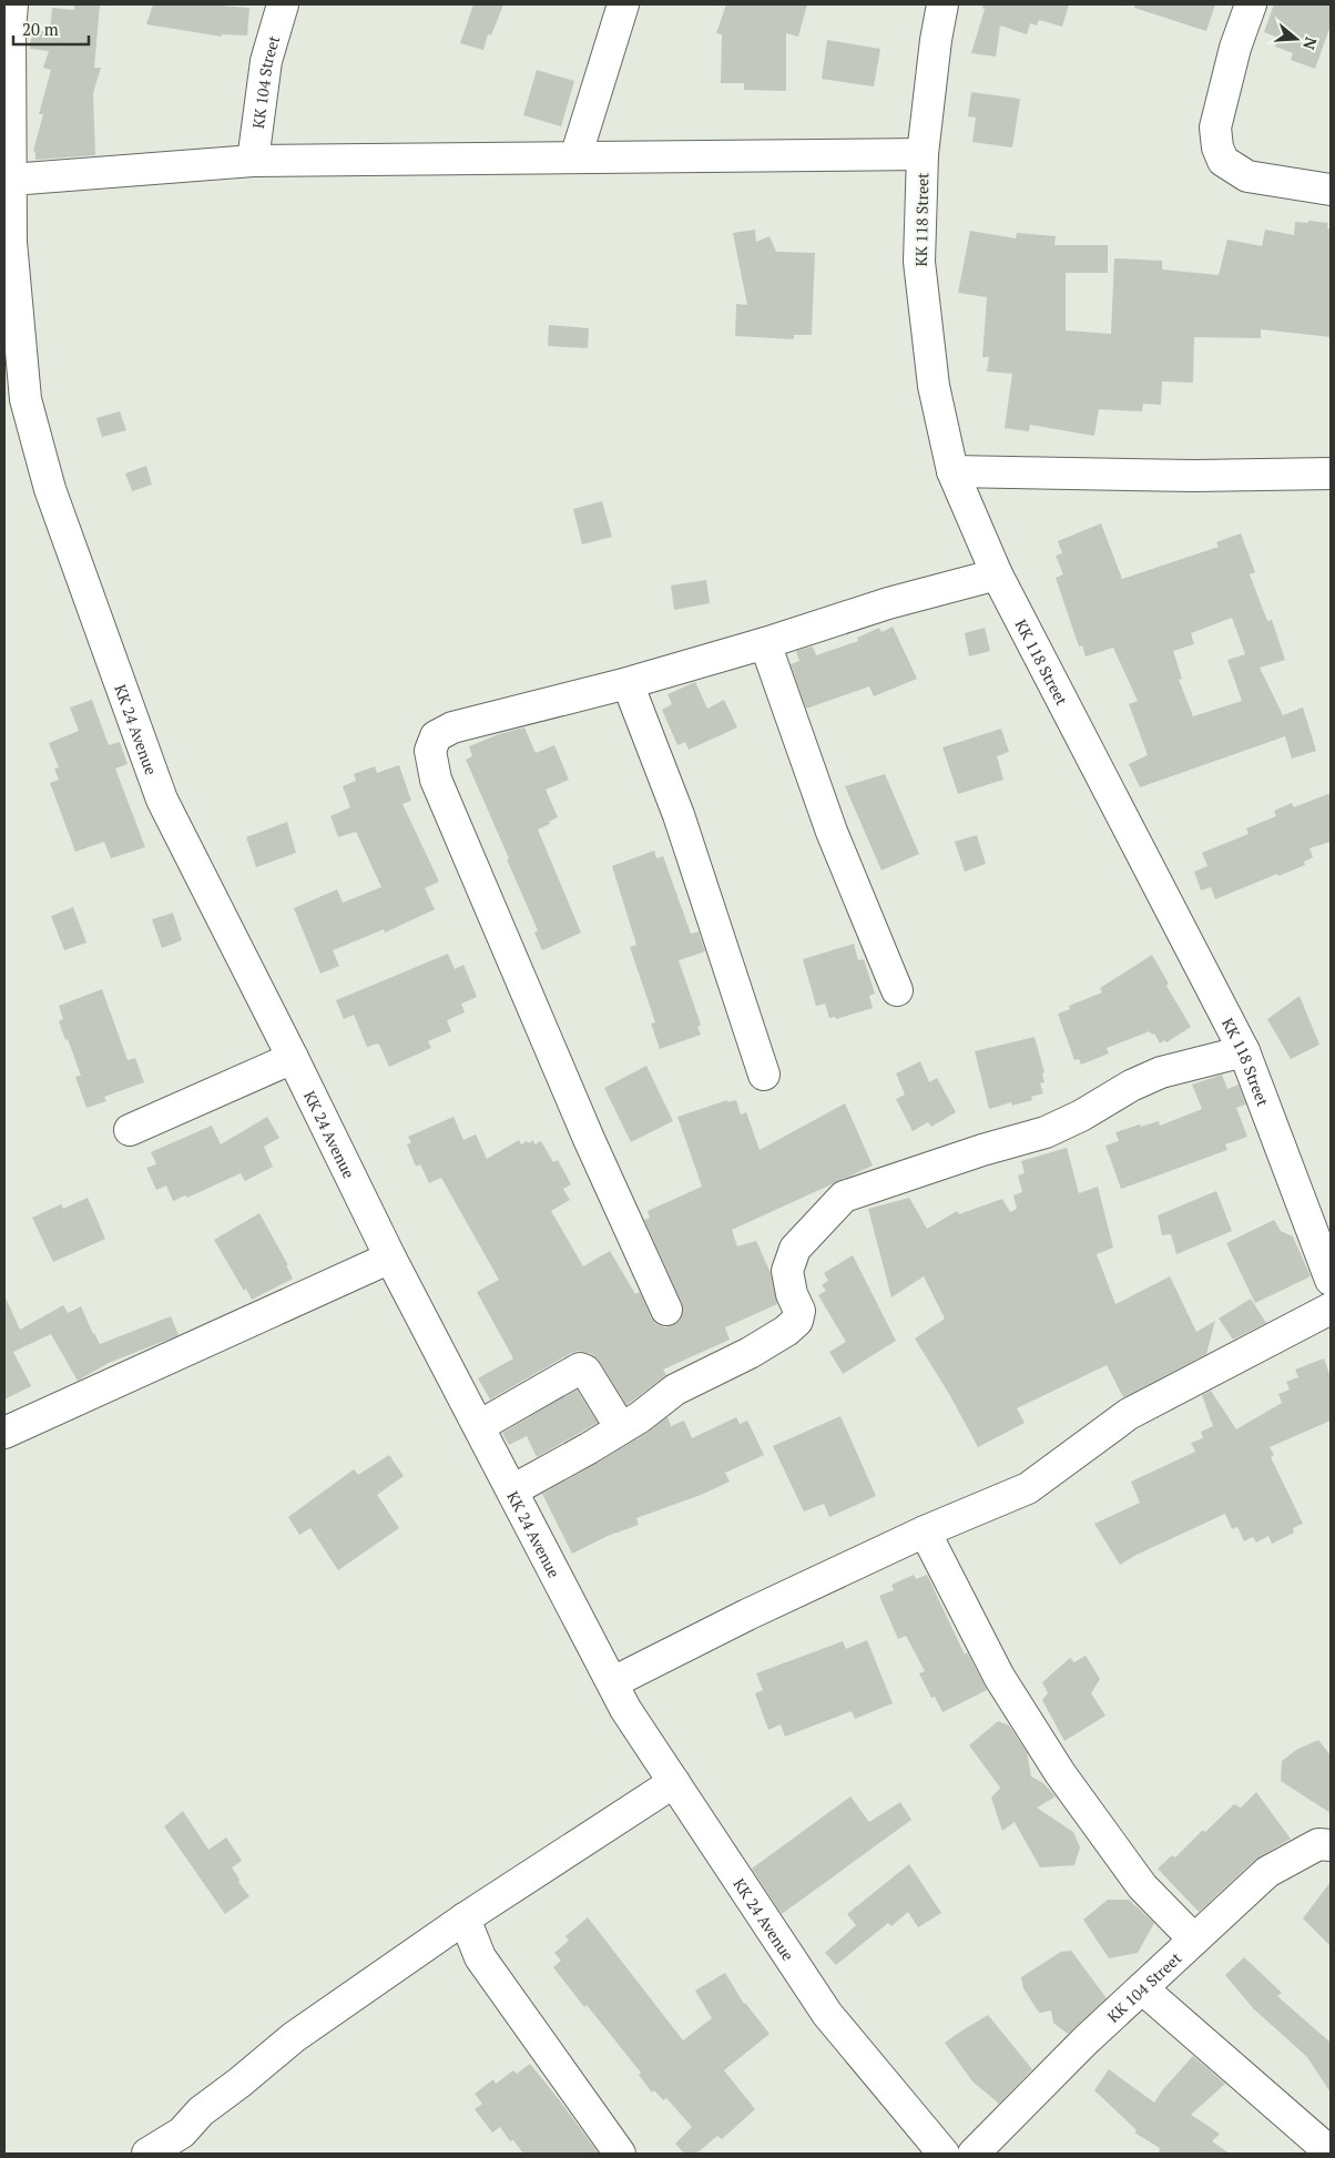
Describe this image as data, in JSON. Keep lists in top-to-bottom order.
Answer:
{
  "streets": {
    "street": ["KK 104 Street", "KK 118 Street", "KK 24 Avenue"]
  },
  "scale_bar": "20 m",
  "north": "right"
}
